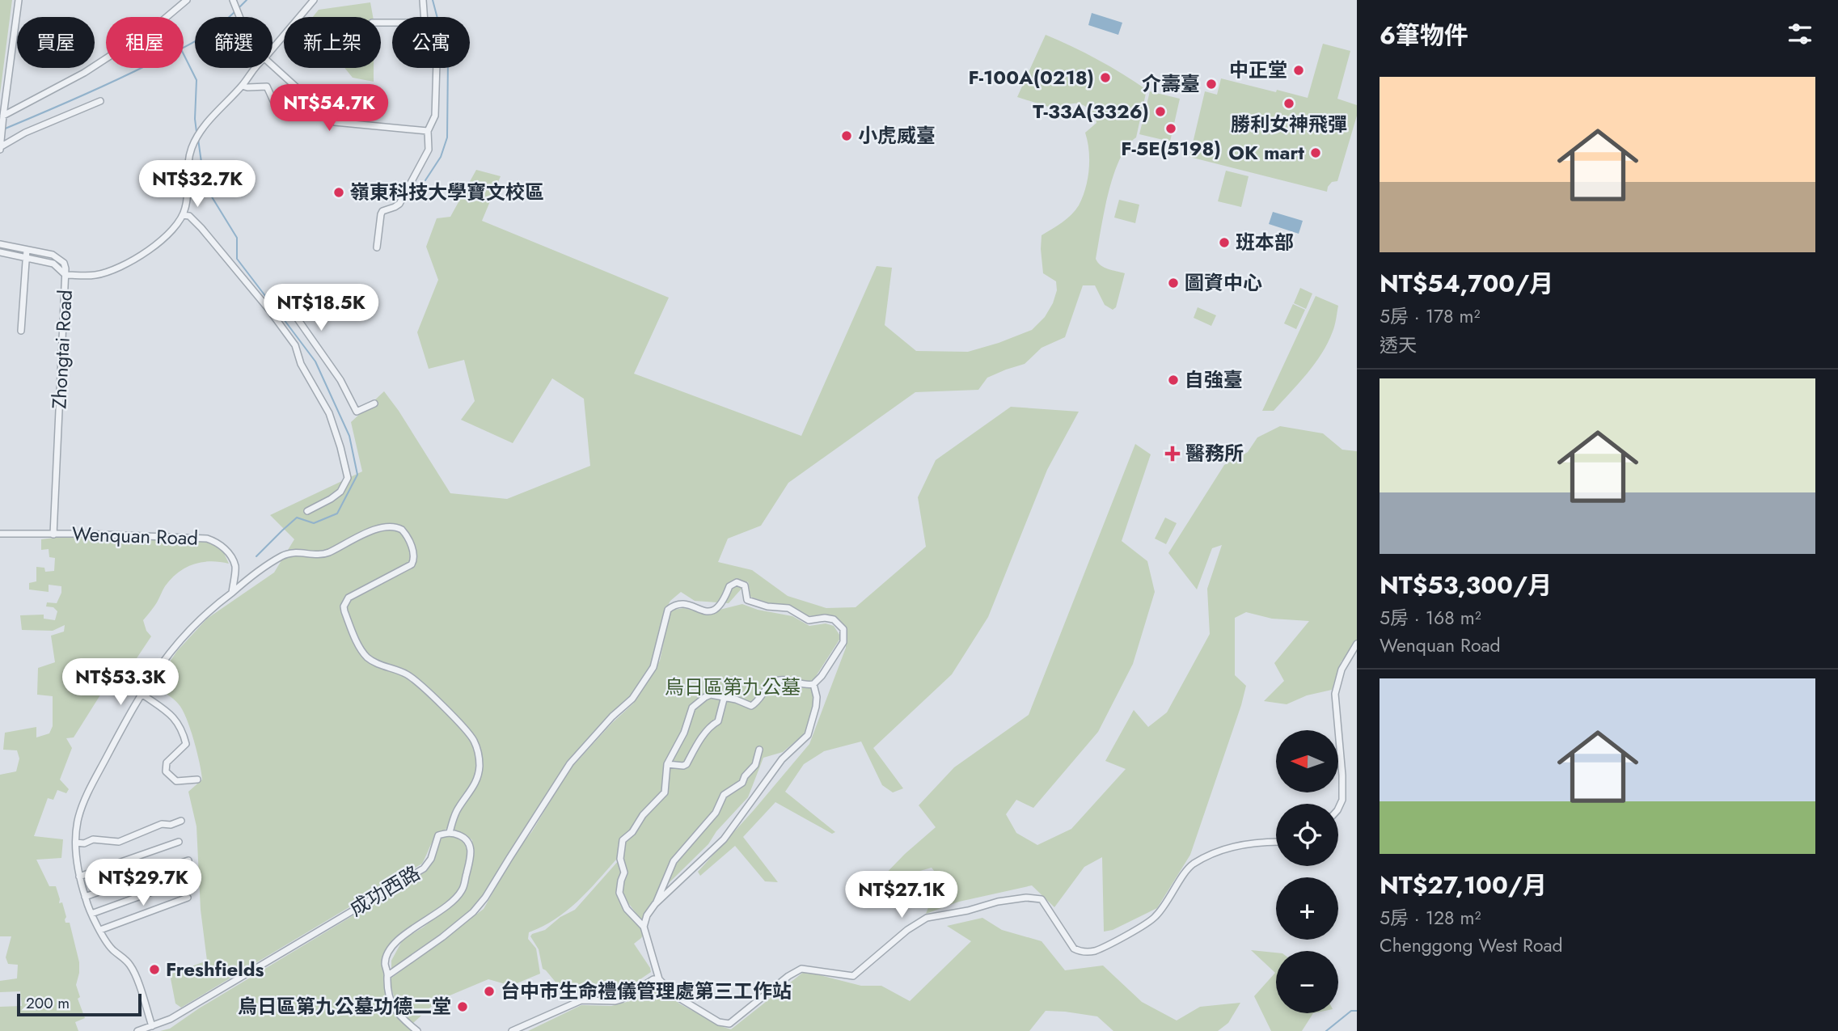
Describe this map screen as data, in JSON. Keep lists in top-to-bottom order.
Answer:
{
  "streets": {
    "street": ["Zhongtai Road", "Wenquan Road", "成功西路"]
  },
  "crossings": [
    ["Zhongtai Road", "Wenquan Road"]
  ],
  "parks": ["烏日區第九公墓"],
  "places": {
    "other": [
      "中正堂",
      "F-100A(0218)",
      "介壽臺",
      "勝利女神飛彈",
      "T-33A(3326)",
      "F-5E(5198)",
      "小虎威臺",
      "OK mart",
      "嶺東科技大學寶文校區",
      "班本部",
      "圖資中心",
      "自強臺",
      "Freshfields",
      "台中市生命禮儀管理處第三工作站",
      "烏日區第九公墓功德二堂"
    ],
    "health": ["醫務所"]
  },
  "scale_bar": "200 m",
  "north": "left",
  "page": {
    "heading": "6筆物件",
    "chip": [
      "買屋",
      "租屋",
      "篩選",
      "新上架",
      "公寓"
    ],
    "list": [
      {
        "name": "NT$54,700/月",
        "note": "5房 · 178 m² · 透天"
      },
      {
        "name": "NT$53,300/月",
        "note": "5房 · 168 m² · Wenquan Road"
      },
      {
        "name": "NT$27,100/月",
        "note": "5房 · 128 m² · Chenggong West Road"
      }
    ],
    "price": [
      "NT$54.7K",
      "NT$32.7K",
      "NT$18.5K",
      "NT$53.3K",
      "NT$29.7K",
      "NT$27.1K"
    ],
    "map_buttons": ["+", "−"],
    "scale": "200 m"
  }
}
